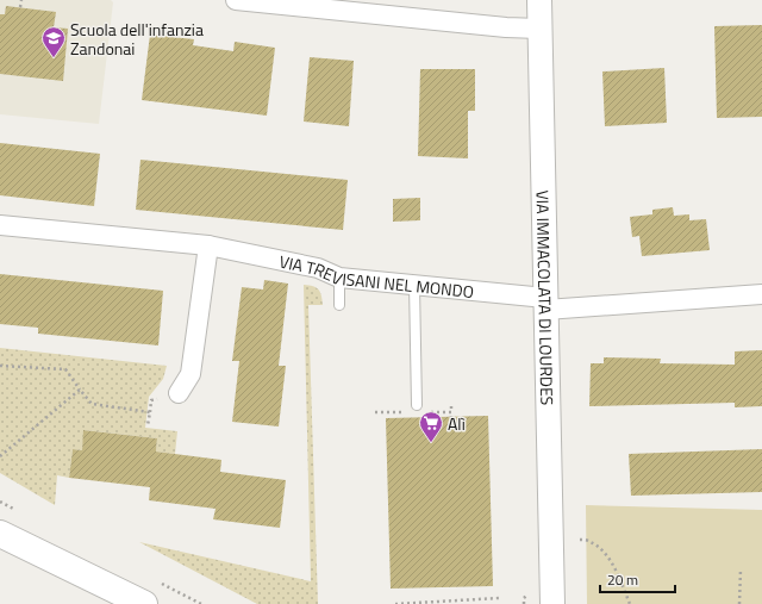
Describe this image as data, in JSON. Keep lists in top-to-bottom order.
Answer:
{
  "streets": {
    "street": ["VIA TREVISANI NEL MONDO", "VIA IMMACOLATA DI LOURDES"]
  },
  "crossings": [
    ["VIA TREVISANI NEL MONDO", "VIA IMMACOLATA DI LOURDES"]
  ],
  "places": {
    "school or university": ["Scuola dell'infanzia Zandonai"],
    "supermarket": ["Alì"]
  },
  "scale_bar": "20 m"
}
